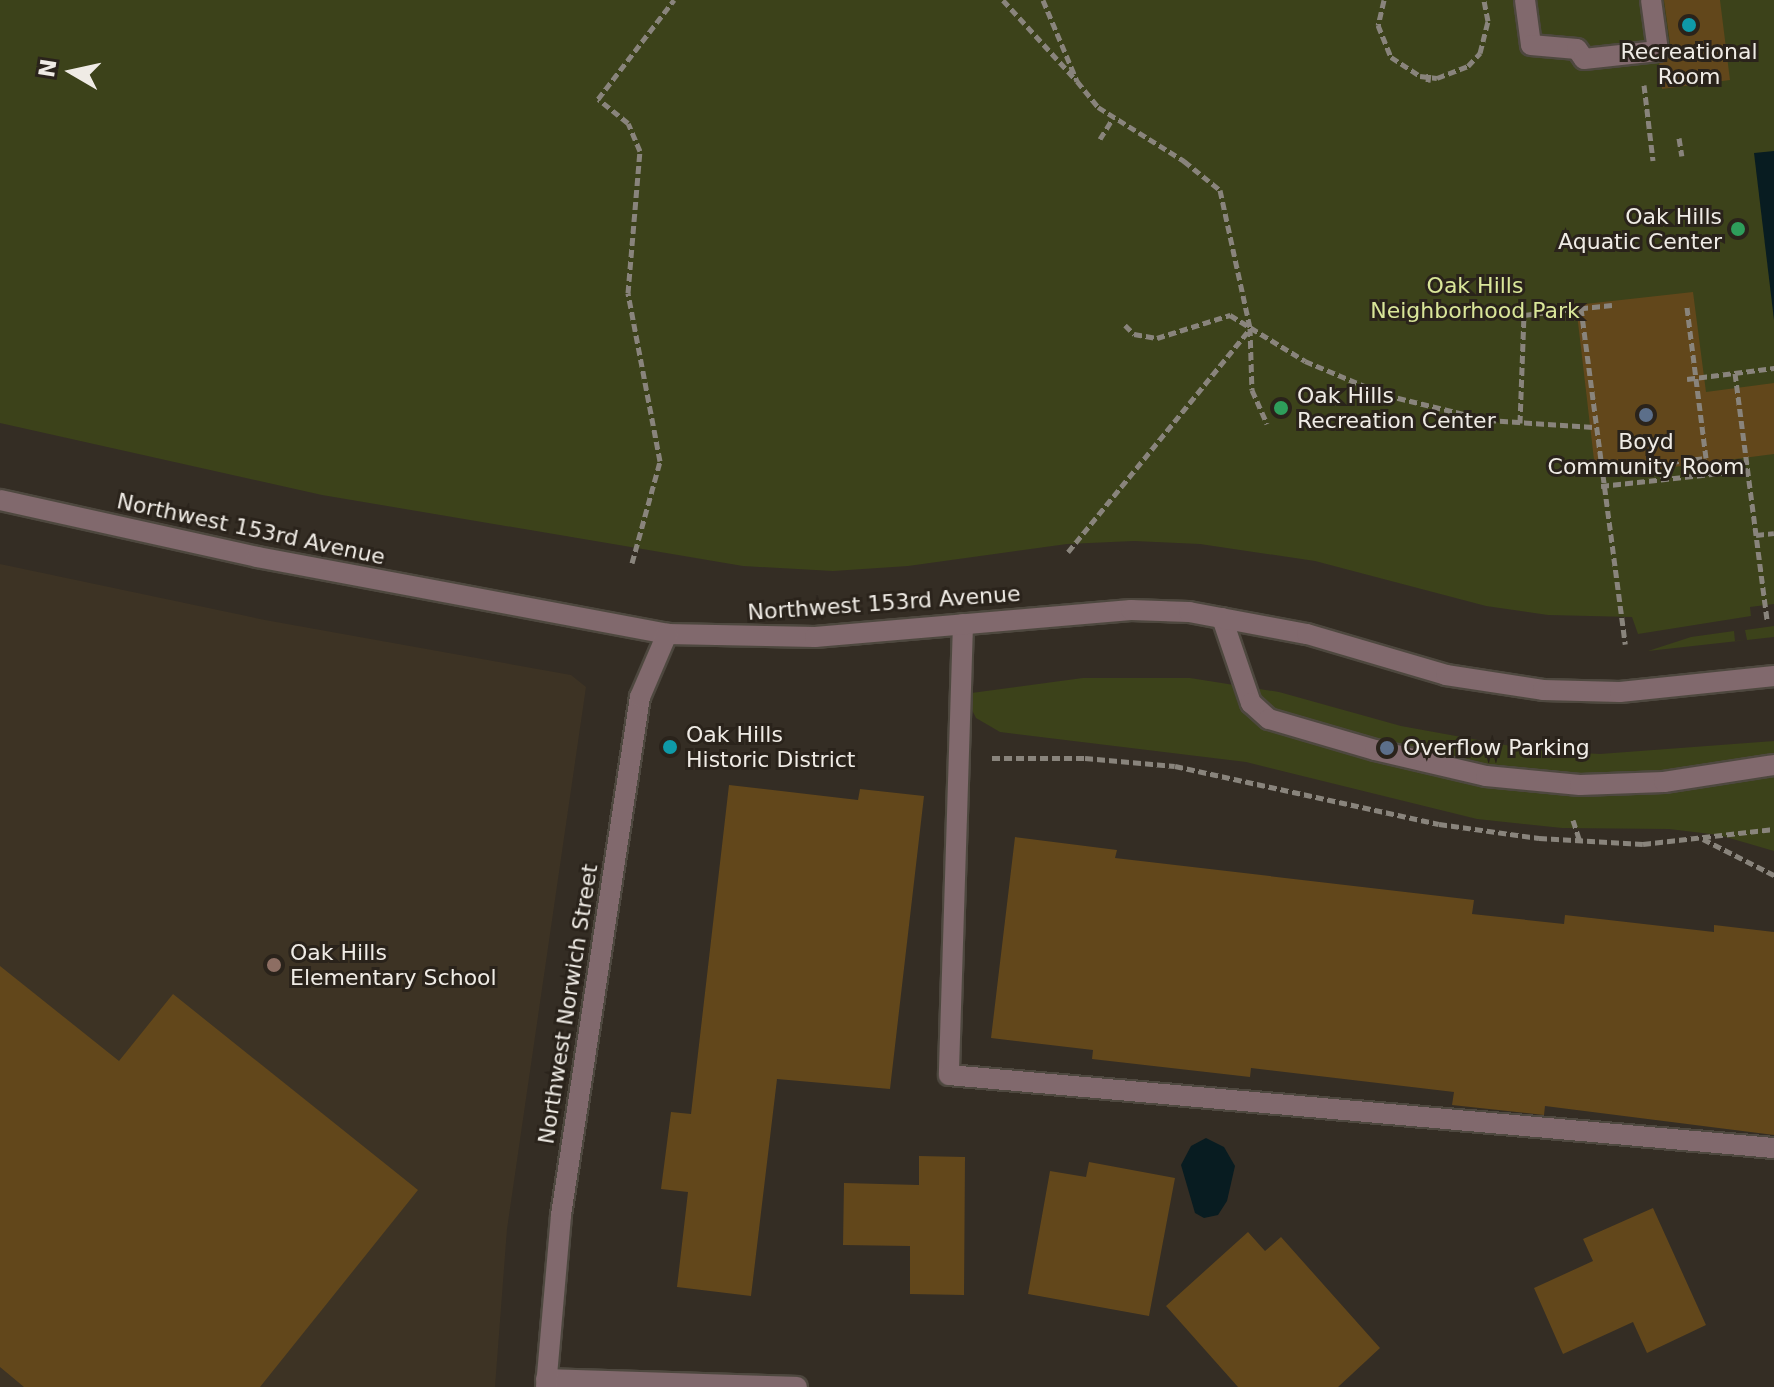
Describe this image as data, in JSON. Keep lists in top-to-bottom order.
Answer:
{
  "streets": {
    "street": ["Northwest 153rd Avenue", "Northwest Norwich Street"]
  },
  "crossings": [
    ["Northwest 153rd Avenue", "Northwest Norwich Street"]
  ],
  "parks": ["Oak Hills Neighborhood Park"],
  "places": [
    "Recreational Room",
    "Oak Hills Aquatic Center",
    "Oak Hills Recreation Center",
    "Boyd Community Room",
    "Oak Hills Historic District",
    "Overflow Parking",
    "Oak Hills Elementary School"
  ],
  "north": "left"
}
